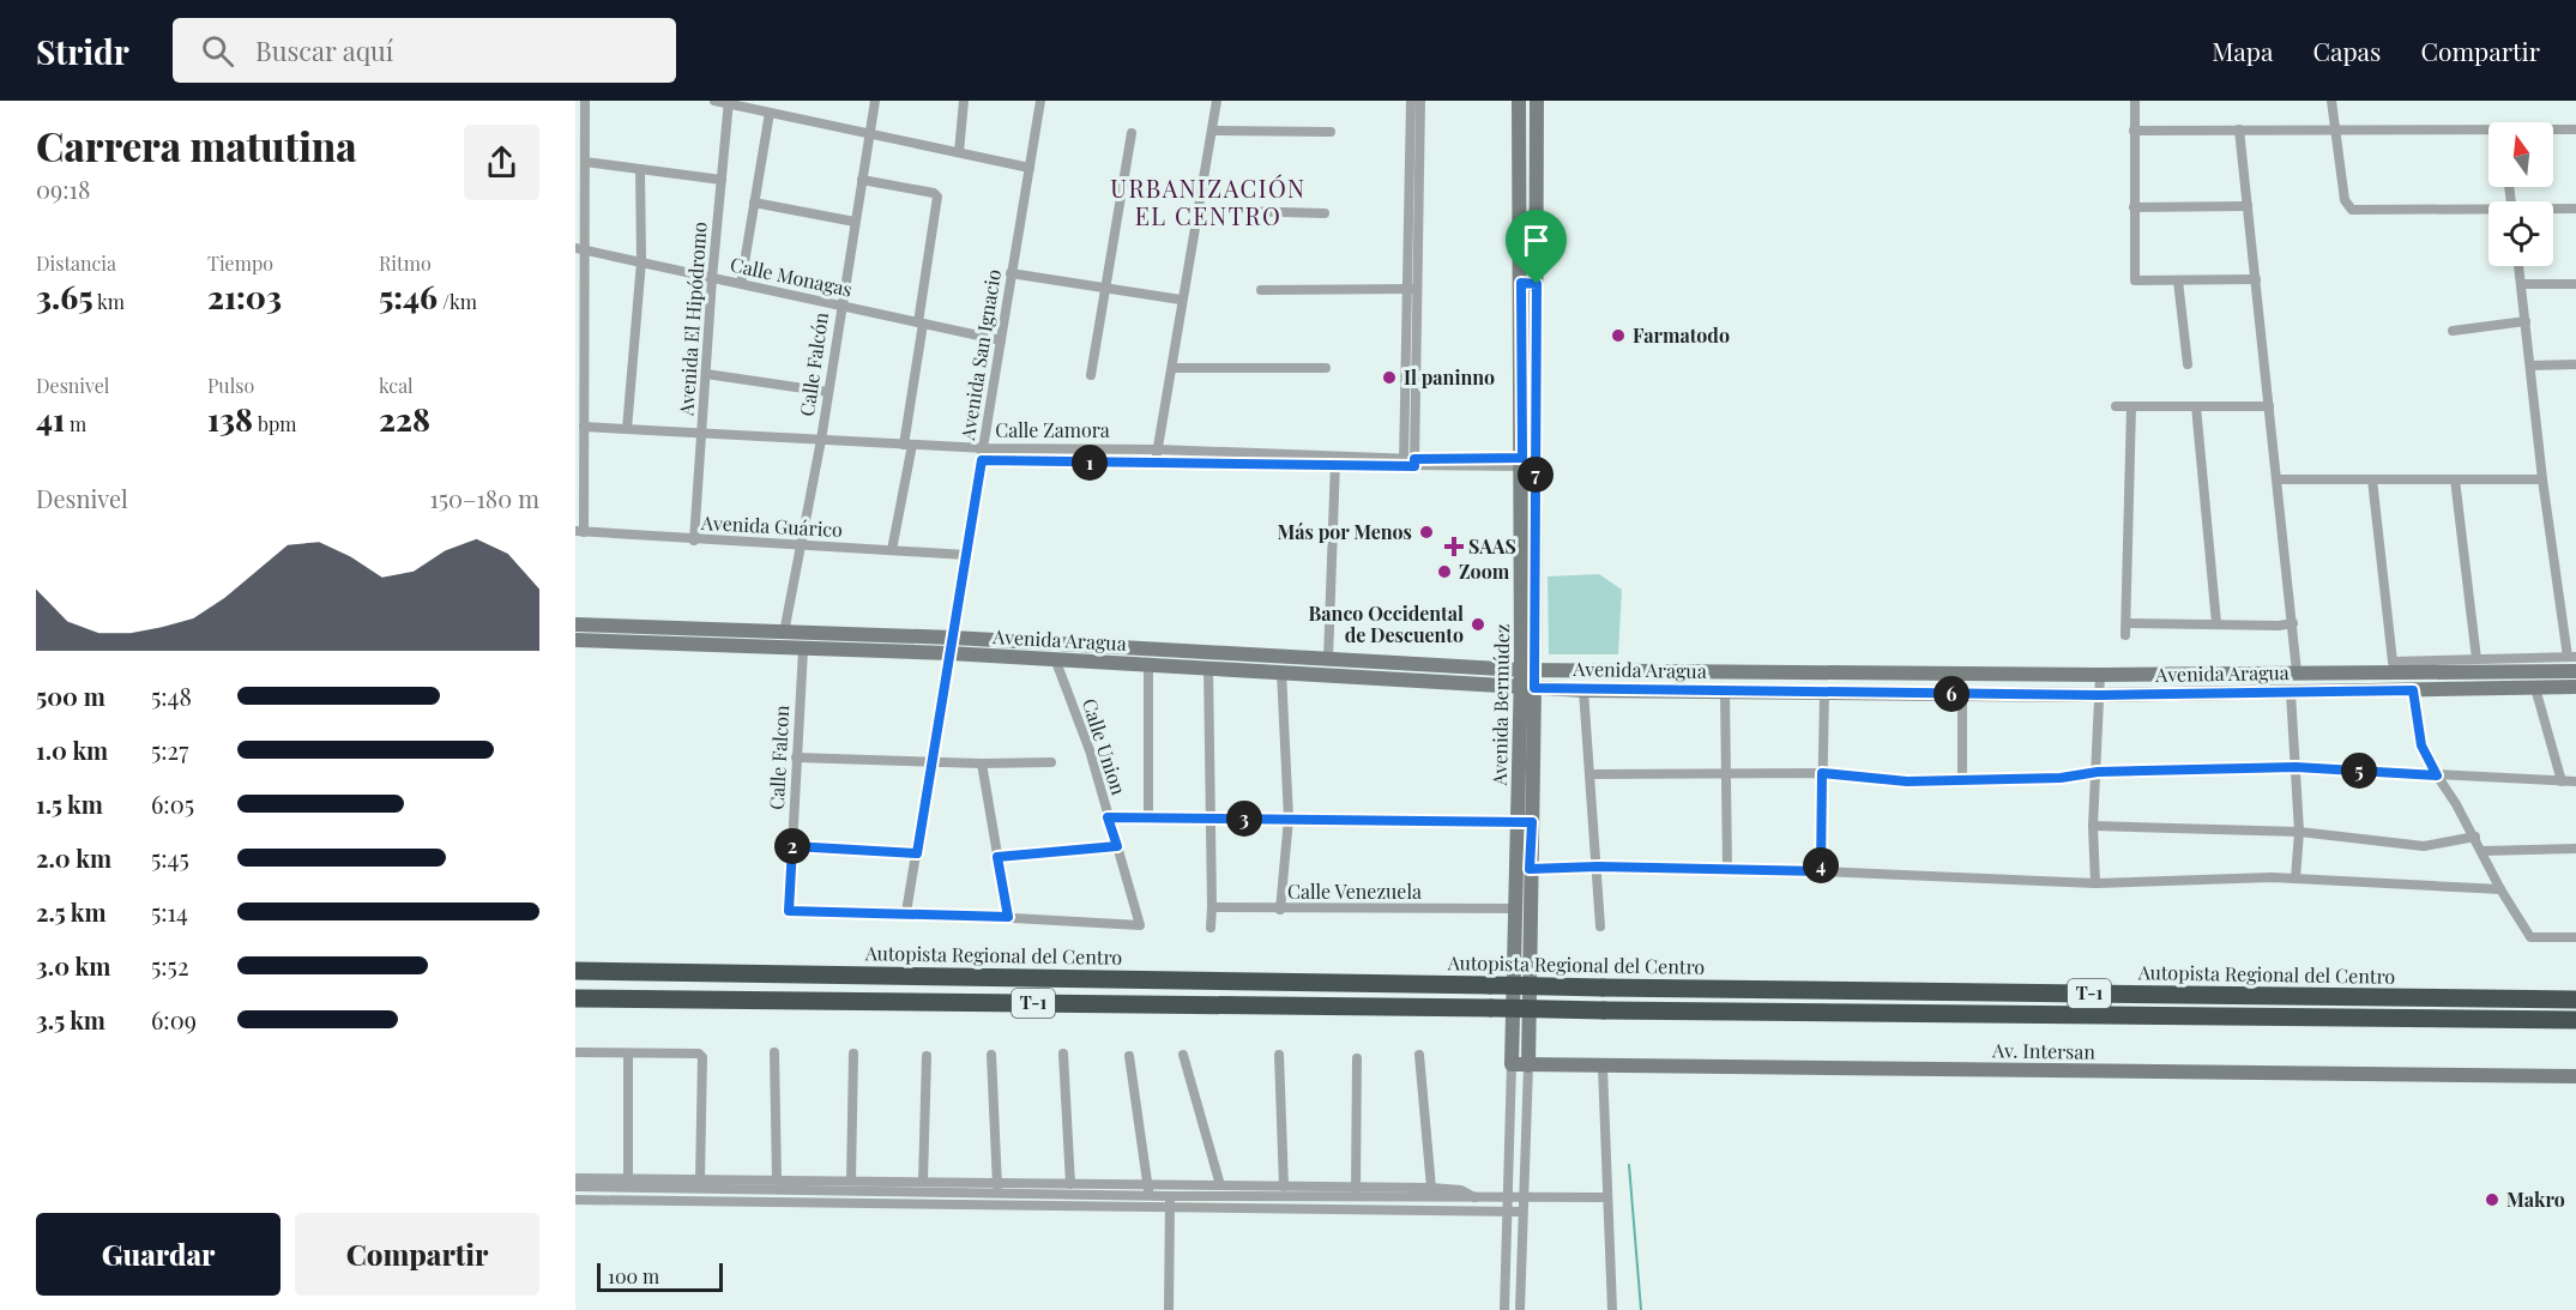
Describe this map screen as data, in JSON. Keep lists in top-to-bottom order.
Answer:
{
  "streets": {
    "highway": ["Autopista Regional del Centro", "T-1"],
    "street": [
      "Calle Monagas",
      "Avenida El Hipódromo",
      "Avenida San Ignacio",
      "Calle Falcón",
      "Calle Zamora",
      "Avenida Guárico",
      "Avenida Aragua",
      "Avenida Bermúdez",
      "Calle Union",
      "Calle Falcon",
      "Calle Venezuela",
      "Av. Intersan"
    ]
  },
  "crossings": [
    ["Calle Monagas", "Avenida El Hipódromo"],
    ["Calle Monagas", "Avenida San Ignacio"],
    ["Calle Monagas", "Calle Falcón"],
    ["Avenida El Hipódromo", "Calle Zamora"],
    ["Avenida El Hipódromo", "Avenida Guárico"],
    ["Avenida San Ignacio", "Calle Zamora"],
    ["Avenida San Ignacio", "Avenida Guárico"],
    ["Avenida San Ignacio", "Avenida Aragua"],
    ["Avenida San Ignacio", "Calle Falcon"],
    ["Calle Falcón", "Calle Zamora"],
    ["Calle Falcón", "Avenida Guárico"],
    ["Calle Falcón", "Avenida Aragua"],
    ["Calle Zamora", "Avenida Bermúdez"],
    ["Avenida Aragua", "Avenida Bermúdez"],
    ["Avenida Aragua", "Calle Union"],
    ["Avenida Aragua", "Calle Falcon"],
    ["Avenida Bermúdez", "Calle Venezuela"],
    ["Avenida Bermúdez", "Av. Intersan"]
  ],
  "districts": ["URBANIZACIÓN EL CENTRO"],
  "places": {
    "other": [
      "Farmatodo",
      "Il paninno",
      "Más por Menos",
      "Zoom",
      "Banco Occidental de Descuento",
      "Makro"
    ],
    "health": ["SAAS"]
  },
  "scale_bar": "100 m",
  "north": "top",
  "page": {
    "header": "Stridr",
    "search": "Buscar aquí",
    "nav": ["Mapa", "Capas", "Compartir"],
    "heading": ["Carrera matutina", "09:18"],
    "stats": [
      ["Distancia", "3.65 km"],
      ["Tiempo", "21:03"],
      ["Ritmo", "5:46 /km"],
      ["Desnivel", "41 m"],
      ["Pulso", "138 bpm"],
      ["kcal", "228"]
    ],
    "pins": [
      "1",
      "7",
      "6",
      "5",
      "3",
      "2",
      "4"
    ],
    "chart": ["Desnivel", "150–180 m"],
    "list": [
      {
        "name": "500 m",
        "note": "5:48"
      },
      {
        "name": "1.0 km",
        "note": "5:27"
      },
      {
        "name": "1.5 km",
        "note": "6:05"
      },
      {
        "name": "2.0 km",
        "note": "5:45"
      },
      {
        "name": "2.5 km",
        "note": "5:14"
      },
      {
        "name": "3.0 km",
        "note": "5:52"
      },
      {
        "name": "3.5 km",
        "note": "6:09"
      }
    ],
    "buttons": ["Guardar", "Compartir"],
    "scale": "100 m"
  }
}
